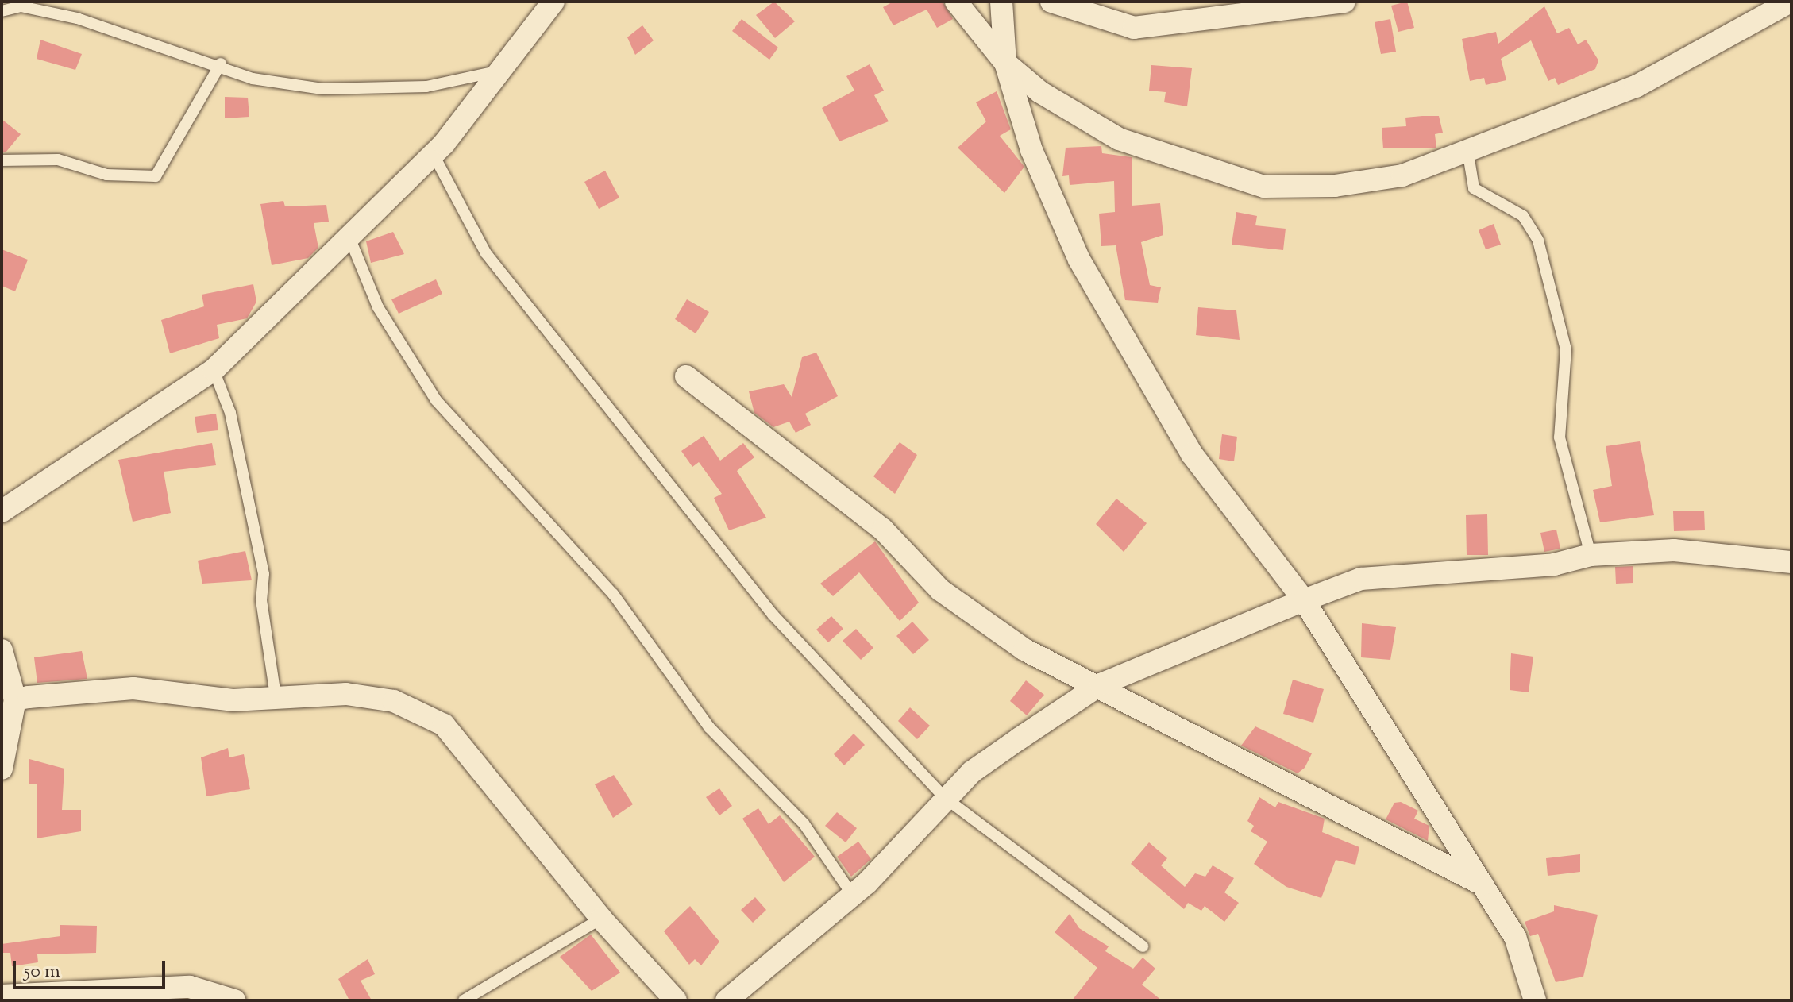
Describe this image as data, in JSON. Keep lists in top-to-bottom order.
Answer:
{
  "scale_bar": "50 m"
}
